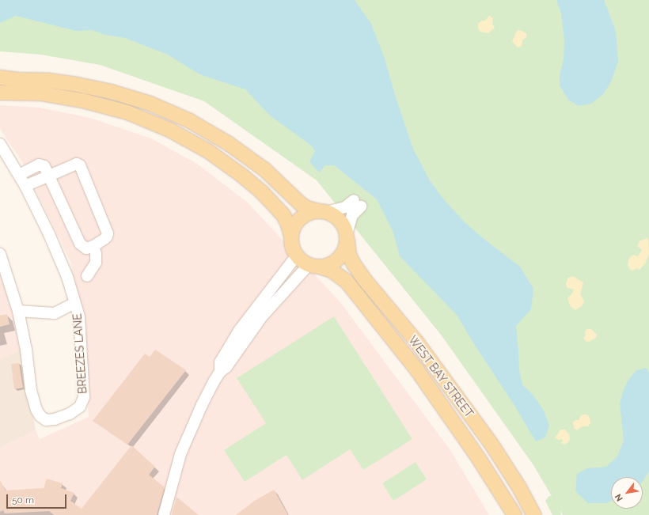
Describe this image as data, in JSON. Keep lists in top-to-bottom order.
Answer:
{
  "streets": {
    "main road": ["WEST BAY STREET"],
    "street": ["BREEZES LANE"]
  },
  "scale_bar": "50 m",
  "north": "bottom left"
}
